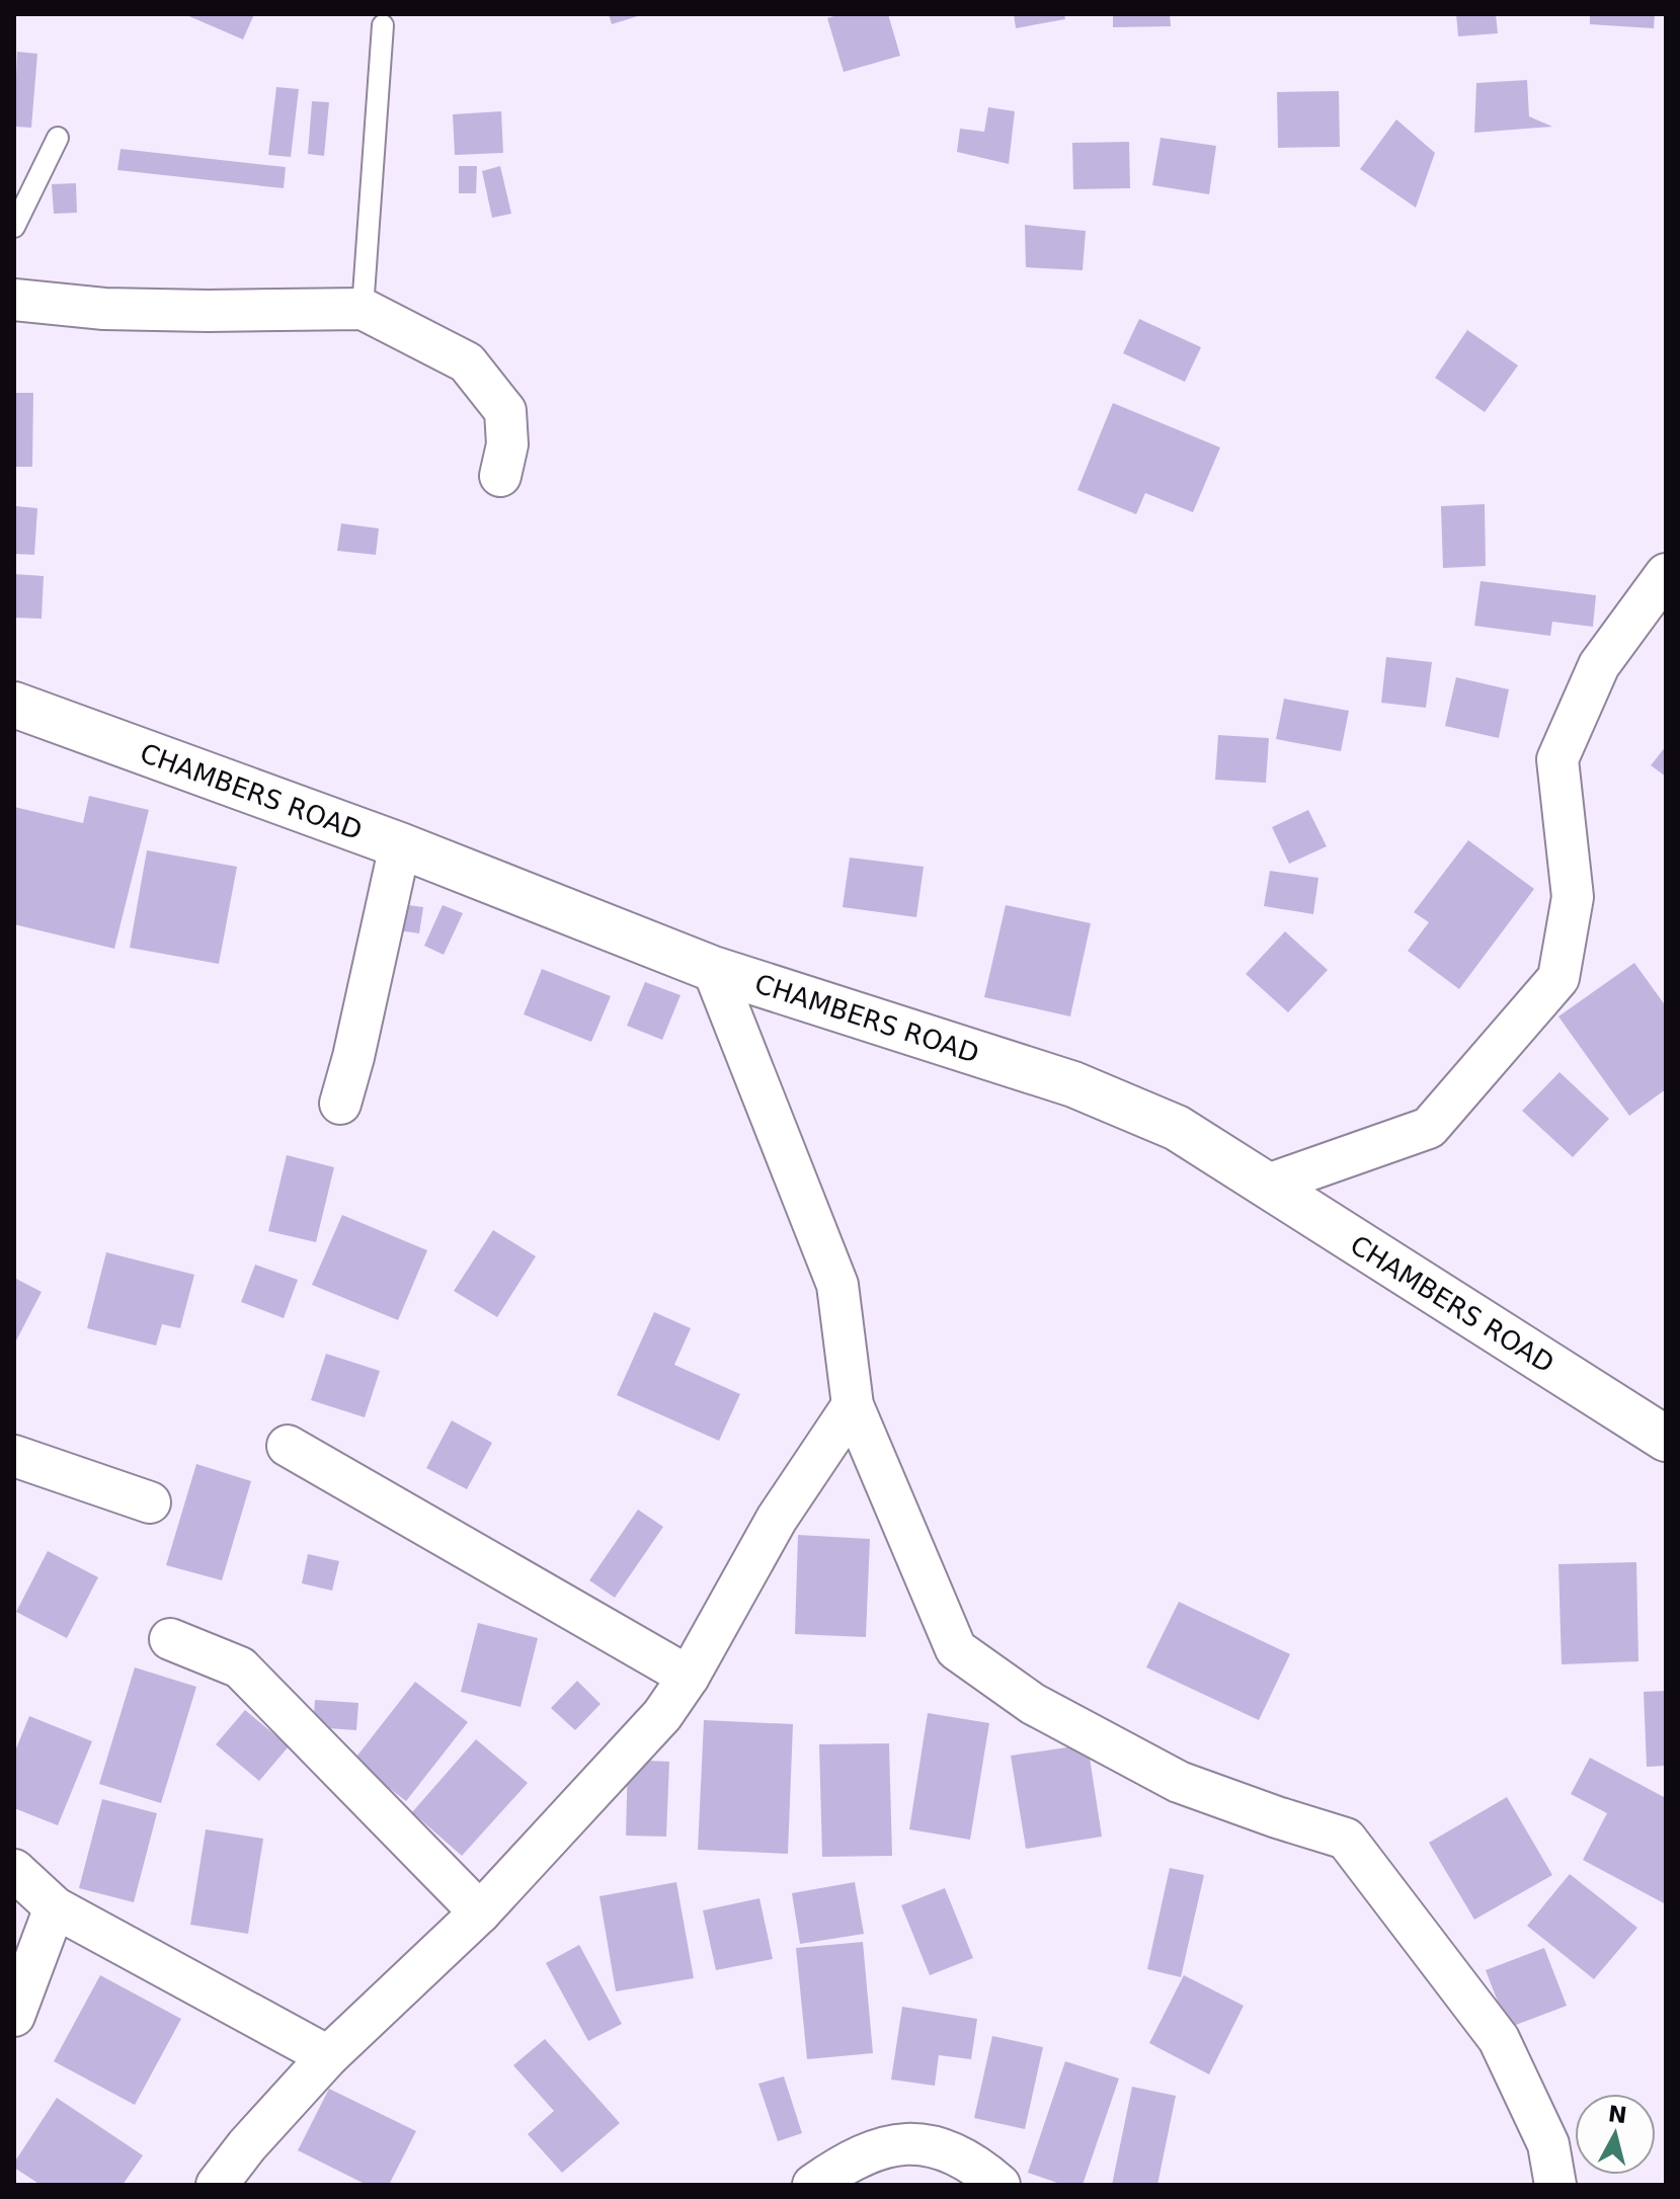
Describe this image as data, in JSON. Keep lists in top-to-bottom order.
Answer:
{
  "streets": {
    "street": ["CHAMBERS ROAD"]
  },
  "north": "top"
}
